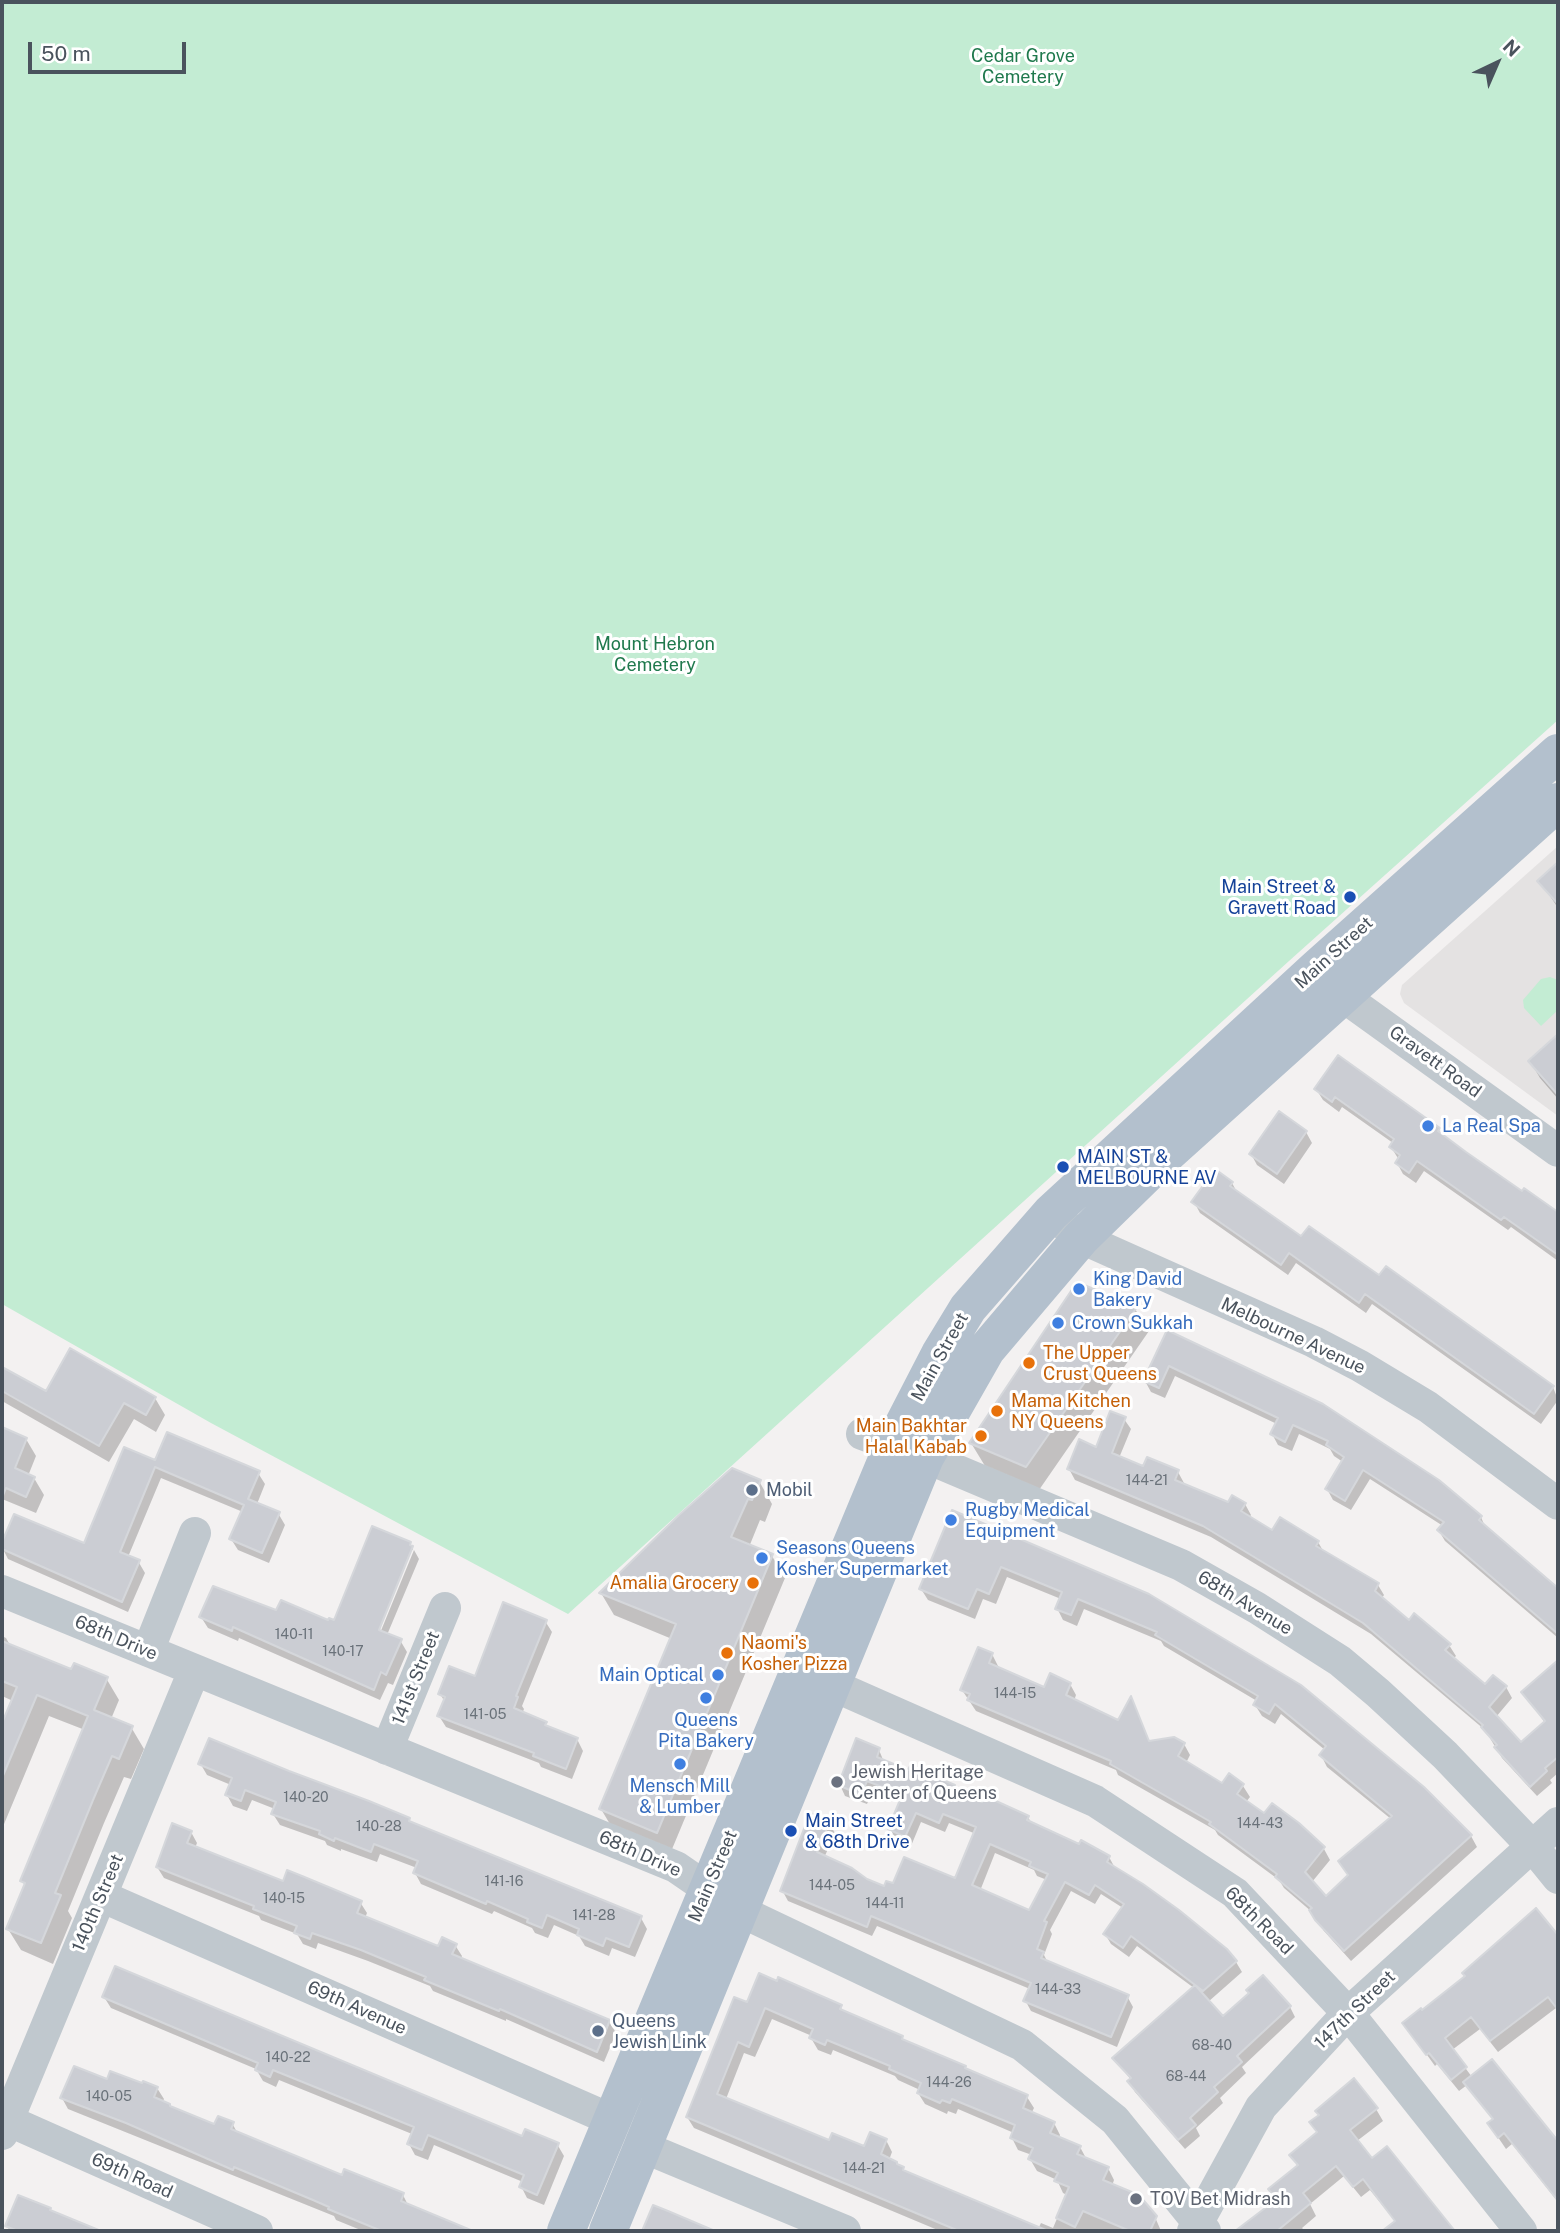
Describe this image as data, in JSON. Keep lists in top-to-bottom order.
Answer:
{
  "streets": {
    "main road": ["Main Street"],
    "street": [
      "Gravett Road",
      "Melbourne Avenue",
      "68th Avenue",
      "68th Drive",
      "141st Street",
      "140th Street",
      "68th Road",
      "69th Avenue",
      "147th Street",
      "69th Road"
    ]
  },
  "crossings": [
    ["Main Street", "Gravett Road"],
    ["Main Street", "Melbourne Avenue"],
    ["Main Street", "68th Avenue"],
    ["Main Street", "68th Drive"],
    ["Main Street", "68th Road"],
    ["Main Street", "69th Avenue"],
    ["68th Avenue", "147th Street"],
    ["68th Drive", "141st Street"],
    ["68th Drive", "140th Street"],
    ["68th Drive", "147th Street"],
    ["140th Street", "69th Avenue"],
    ["140th Street", "69th Road"],
    ["68th Road", "147th Street"]
  ],
  "parks": ["Cedar Grove Cemetery", "Mount Hebron Cemetery"],
  "places": [
    "Main Street & Gravett Road",
    "La Real Spa",
    "MAIN ST & MELBOURNE AV",
    "King David Bakery",
    "Crown Sukkah",
    "The Upper Crust Queens",
    "Mama Kitchen NY Queens",
    "Main Bakhtar Halal Kabab",
    "Mobil",
    "Rugby Medical Equipment",
    "Seasons Queens Kosher Supermarket",
    "Amalia Grocery",
    "Naomi's Kosher Pizza",
    "Main Optical",
    "Queens Pita Bakery",
    "Mensch Mill & Lumber",
    "Jewish Heritage Center of Queens",
    "Main Street & 68th Drive",
    "Queens Jewish Link",
    "TOV Bet Midrash"
  ],
  "house_numbers": [
    "144-21",
    "140-11",
    "140-17",
    "144-15",
    "141-05",
    "140-20",
    "144-43",
    "140-28",
    "141-16",
    "144-05",
    "140-15",
    "144-11",
    "141-28",
    "144-33",
    "68-40",
    "140-22",
    "68-44",
    "144-26",
    "140-05",
    "144-21"
  ],
  "scale_bar": "50 m",
  "north": "top right"
}
